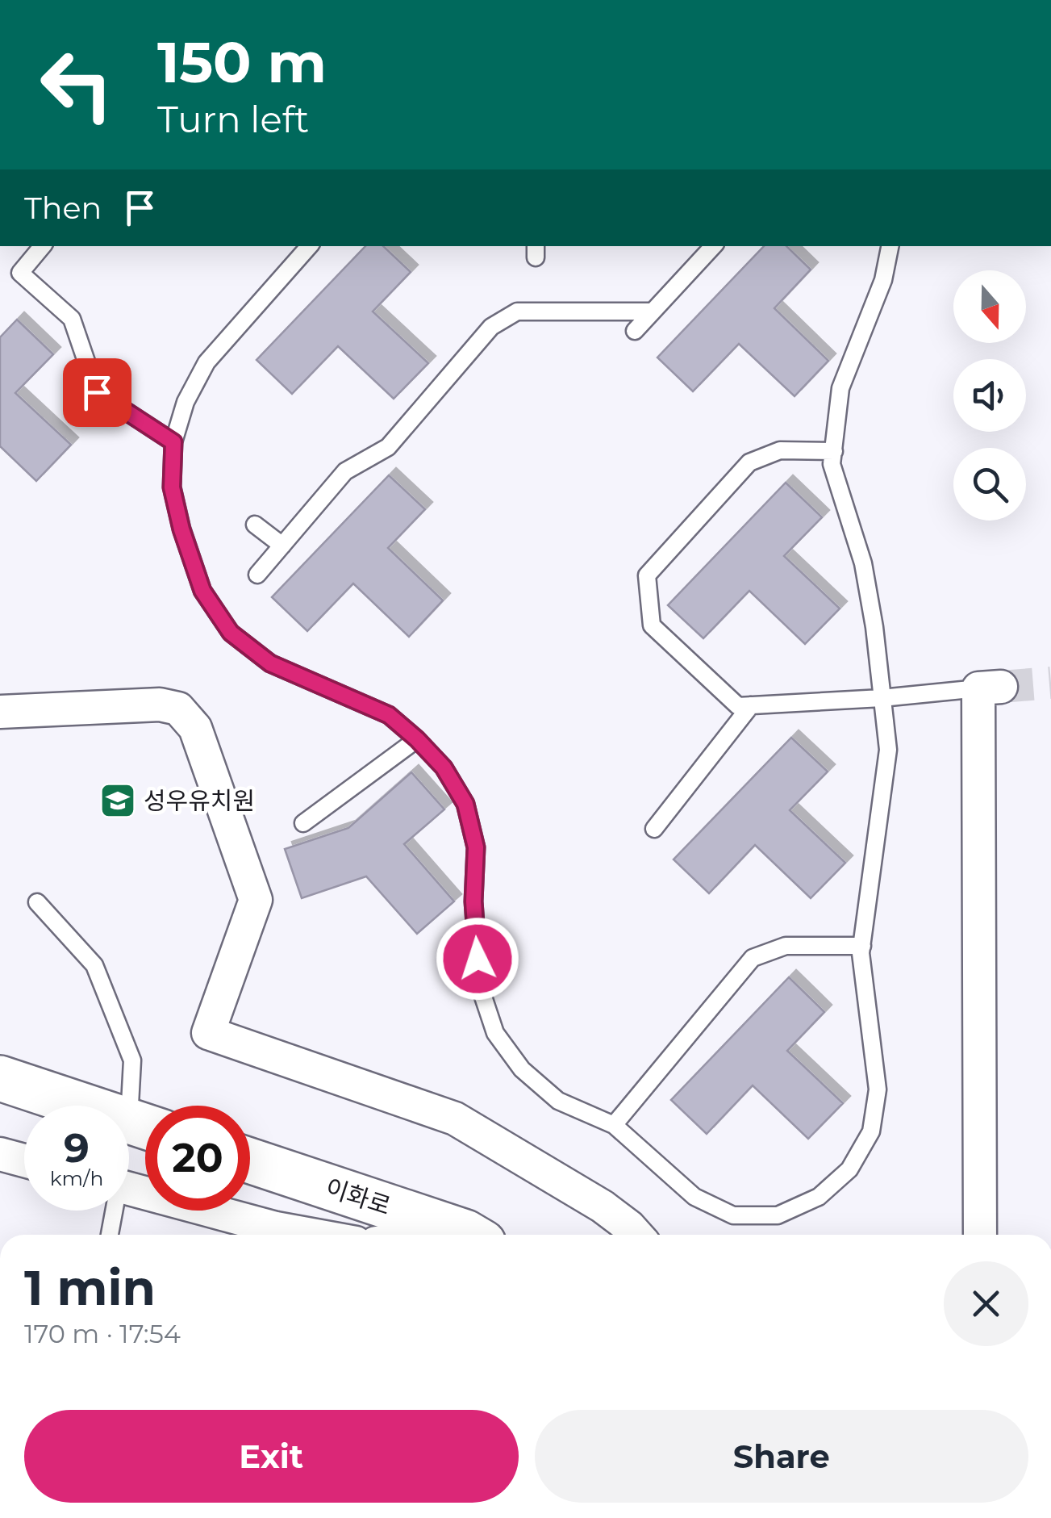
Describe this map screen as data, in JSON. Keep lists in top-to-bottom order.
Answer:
{
  "streets": {
    "main road": ["이화로"]
  },
  "places": {
    "school or university": ["성우유치원"]
  },
  "north": "bottom",
  "page": {
    "turn": ["150 m", "Turn left"],
    "then": "Then",
    "speed": "9 km/h",
    "limit": "20",
    "heading": ["1 min", "170 m · 17:54"],
    "buttons": ["Exit", "Share"]
  }
}
